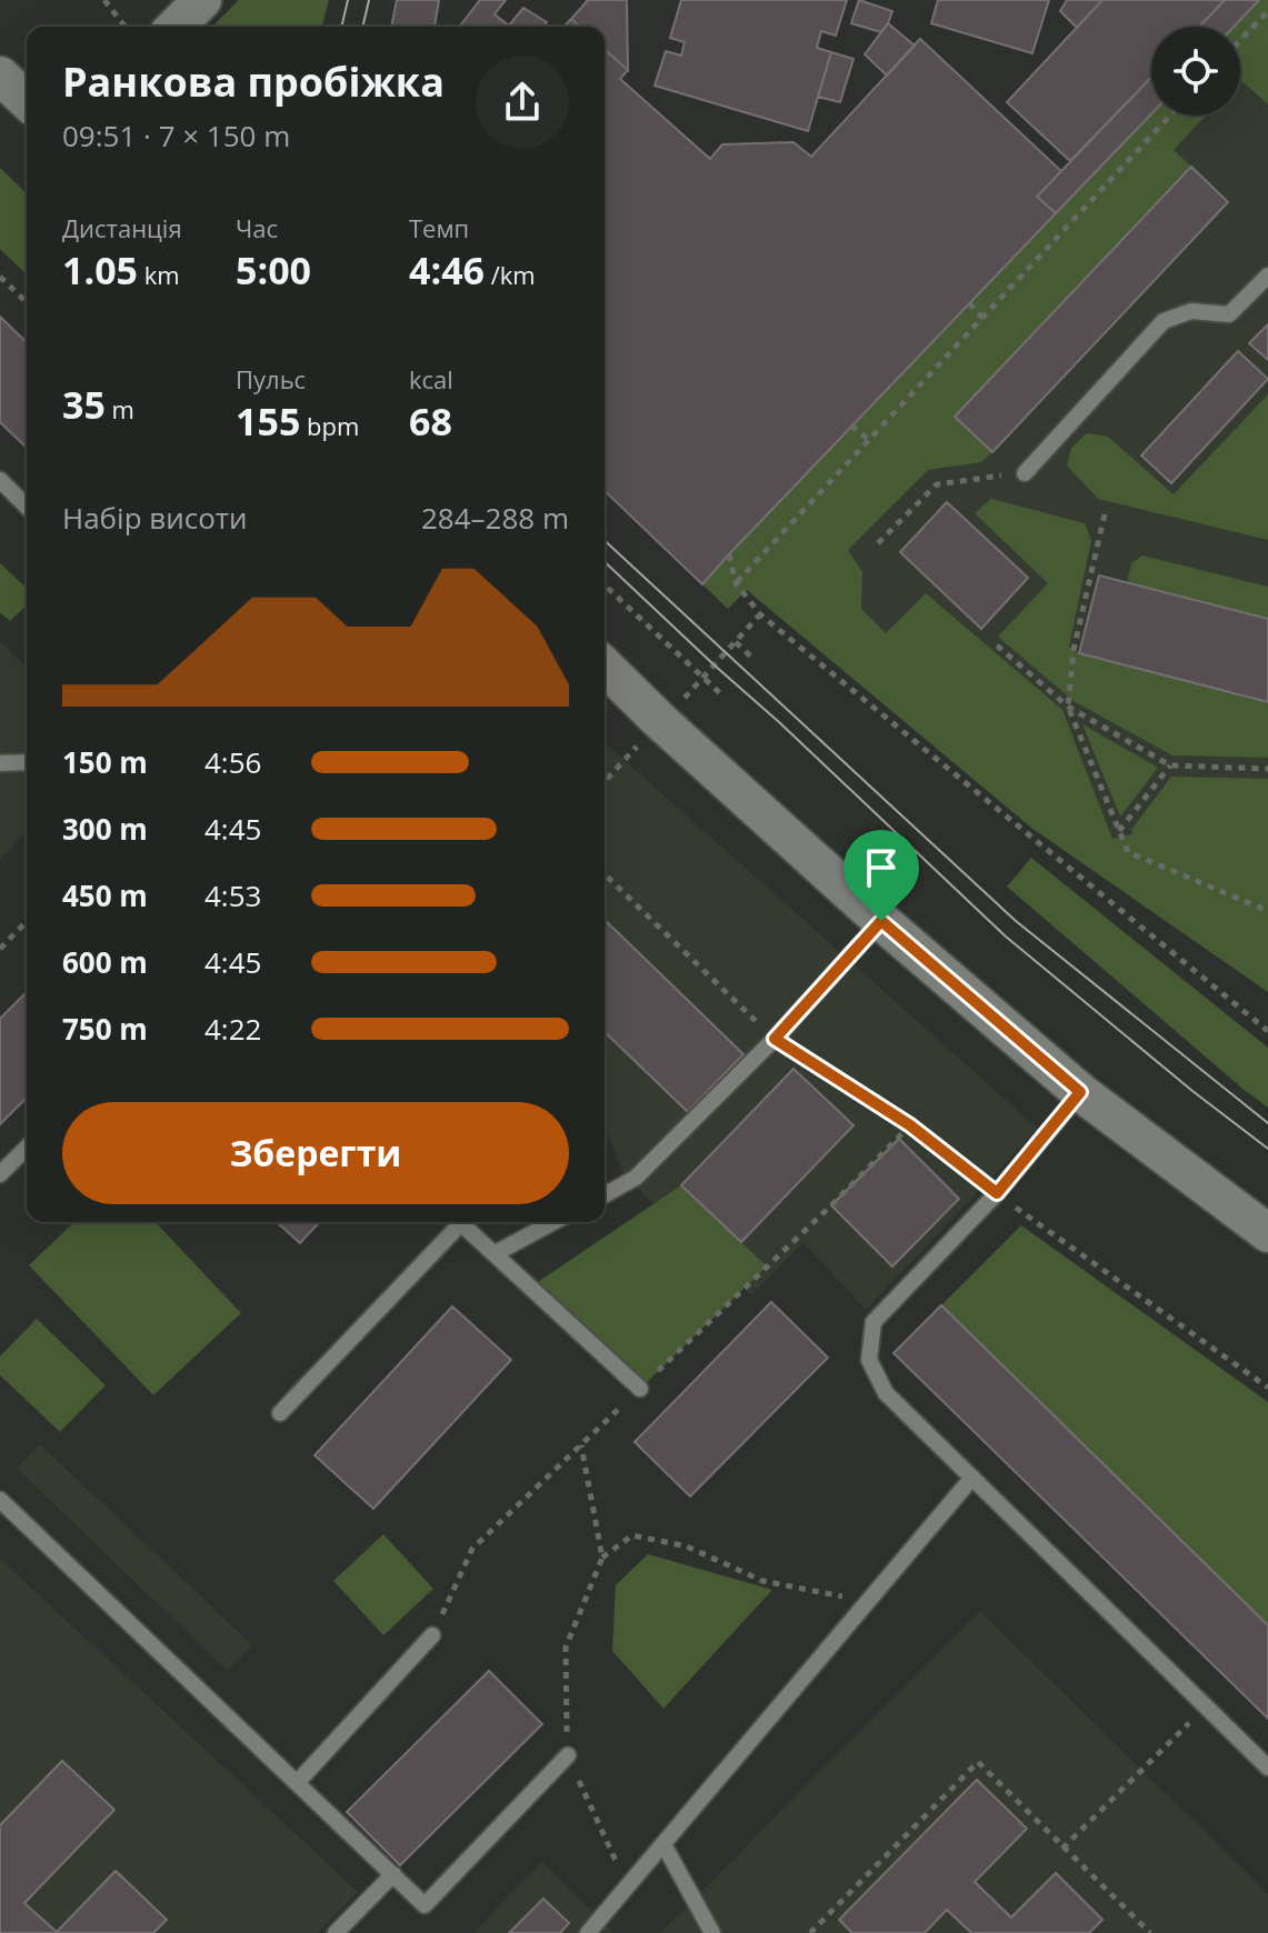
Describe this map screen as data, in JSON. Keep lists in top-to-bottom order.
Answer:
{
  "page": {
    "heading": ["Ранкова пробіжка", "09:51 · 7 × 150 m"],
    "stats": [
      ["Дистанція", "1.05 km"],
      ["Час", "5:00"],
      ["Темп", "4:46 /km"],
      ["35 m"],
      ["Пульс", "155 bpm"],
      ["kcal", "68"]
    ],
    "chart": ["Набір висоти", "284–288 m"],
    "list": [
      {
        "name": "150 m",
        "note": "4:56"
      },
      {
        "name": "300 m",
        "note": "4:45"
      },
      {
        "name": "450 m",
        "note": "4:53"
      },
      {
        "name": "600 m",
        "note": "4:45"
      },
      {
        "name": "750 m",
        "note": "4:22"
      }
    ],
    "buttons": "Зберегти"
  }
}
